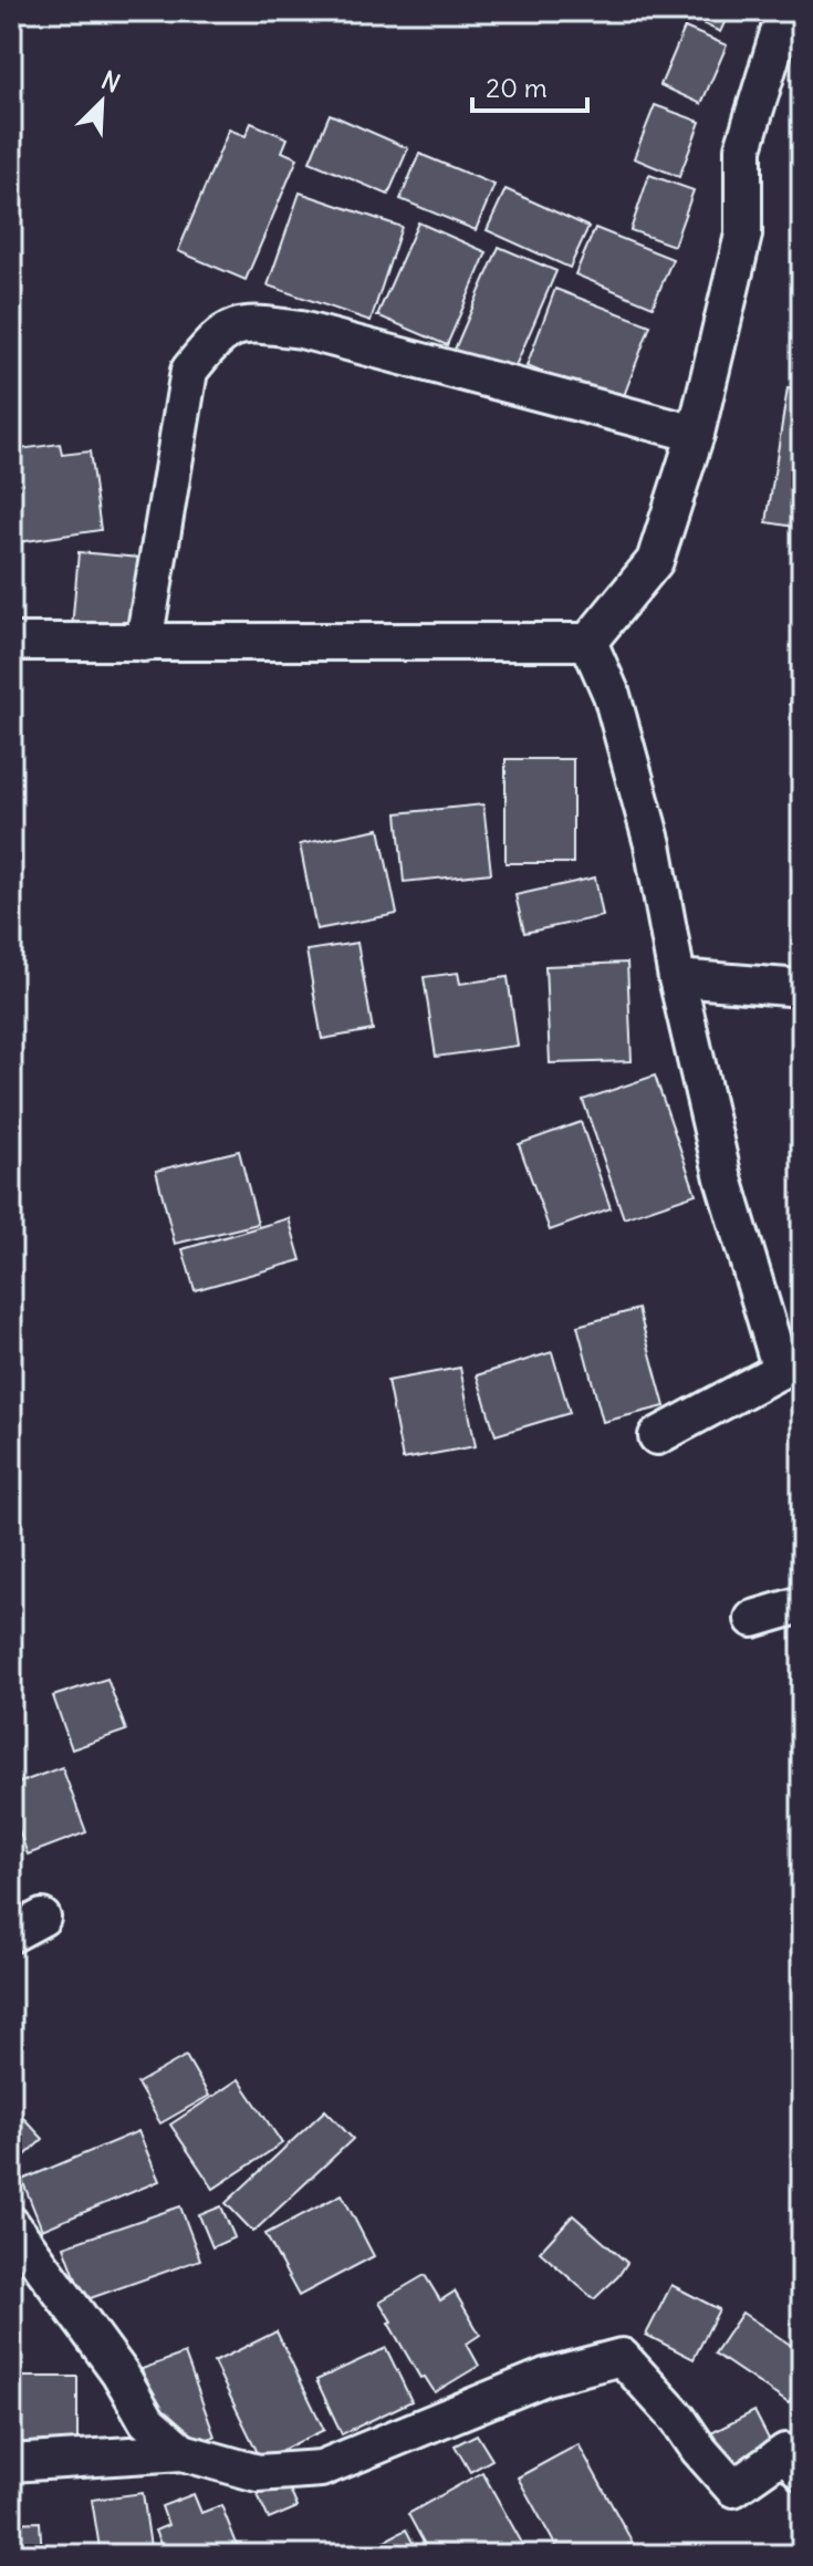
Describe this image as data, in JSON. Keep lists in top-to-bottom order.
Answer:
{
  "scale_bar": "20 m",
  "north": "top right"
}
